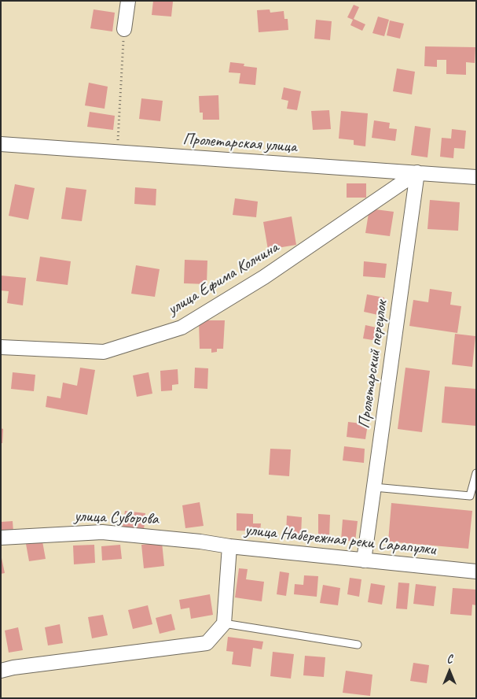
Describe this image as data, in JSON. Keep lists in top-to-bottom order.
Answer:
{
  "streets": {
    "street": [
      "Пролетарская улица",
      "улица Ефима Колчина",
      "Пролетарский переулок",
      "улица Суворова",
      "улица Набережная реки Сарапулки"
    ]
  },
  "crossings": [
    ["Пролетарская улица", "улица Ефима Колчина"],
    ["Пролетарская улица", "Пролетарский переулок"],
    ["улица Ефима Колчина", "Пролетарский переулок"],
    ["Пролетарский переулок", "улица Набережная реки Сарапулки"],
    ["улица Суворова", "улица Набережная реки Сарапулки"]
  ],
  "north": "top"
}
